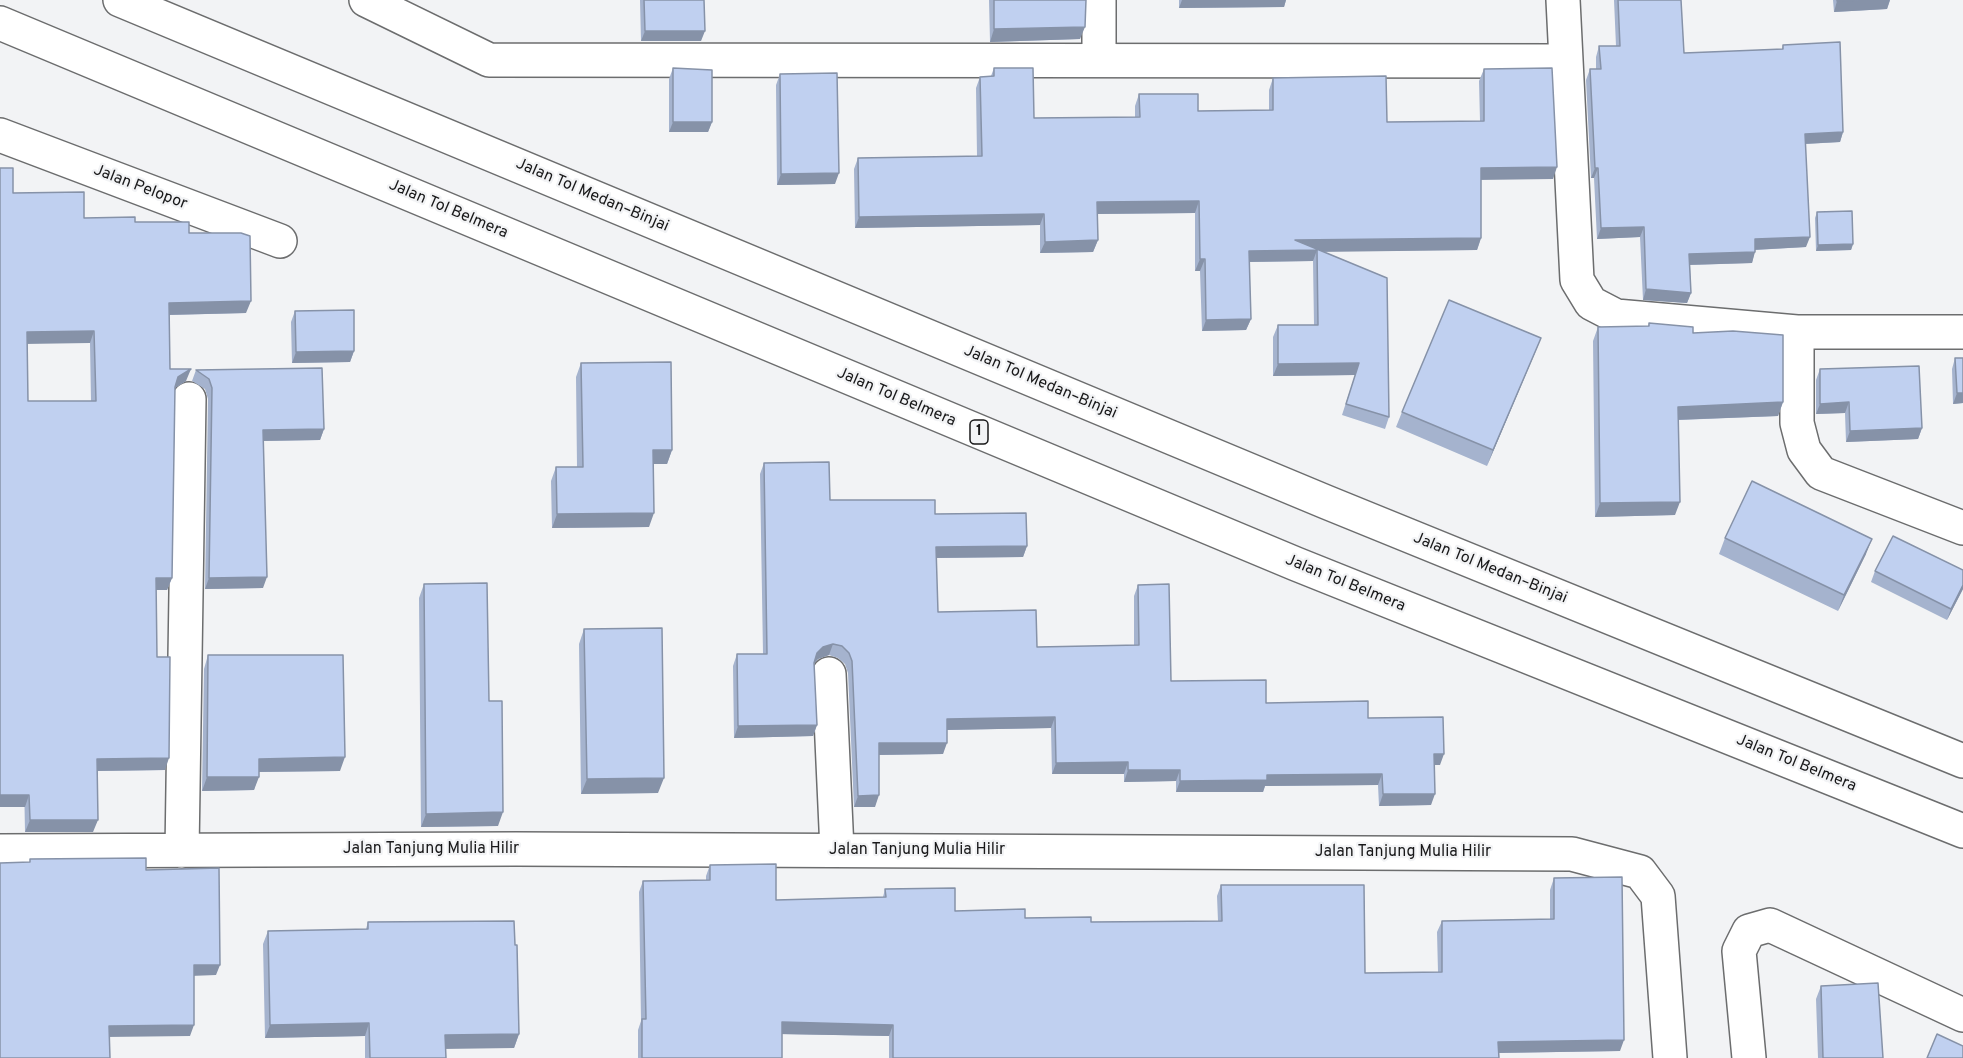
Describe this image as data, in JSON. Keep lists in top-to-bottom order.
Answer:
{
  "streets": {
    "main road": [
      "Jalan Pelopor",
      "Jalan Tol Medan–Binjai",
      "Jalan Tol Belmera",
      "1",
      "Jalan Tanjung Mulia Hilir"
    ]
  }
}
